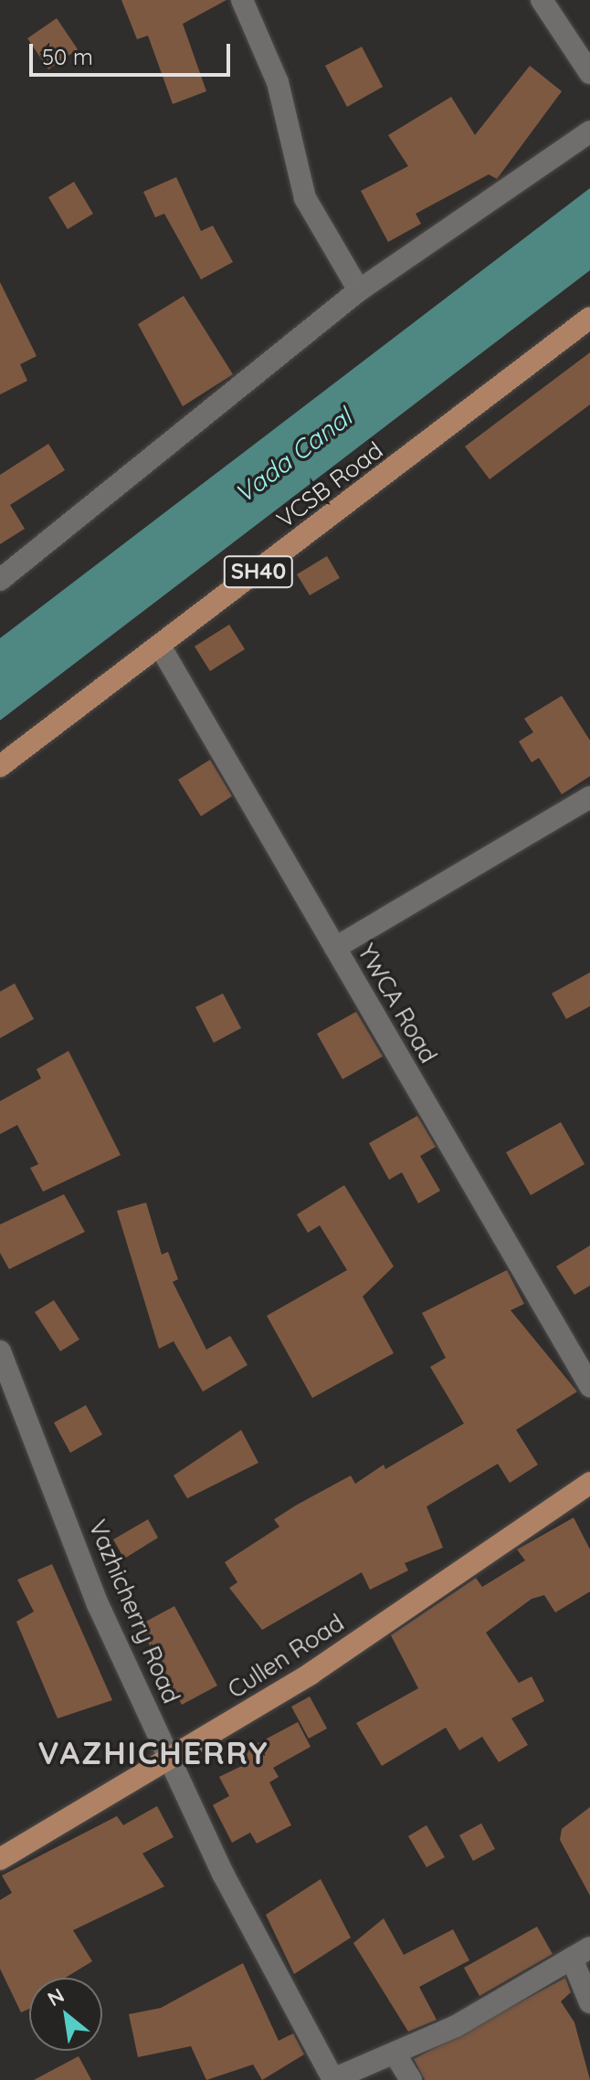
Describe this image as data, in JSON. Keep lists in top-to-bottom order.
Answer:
{
  "streets": {
    "main road": ["VCSB Road", "SH40", "Cullen Road"],
    "street": ["YWCA Road", "Vazhicherry Road"]
  },
  "crossings": [
    ["VCSB Road", "YWCA Road"],
    ["Vazhicherry Road", "Cullen Road"]
  ],
  "districts": ["VAZHICHERRY"],
  "water": ["Vada Canal"],
  "scale_bar": "50 m",
  "north": "top left"
}
